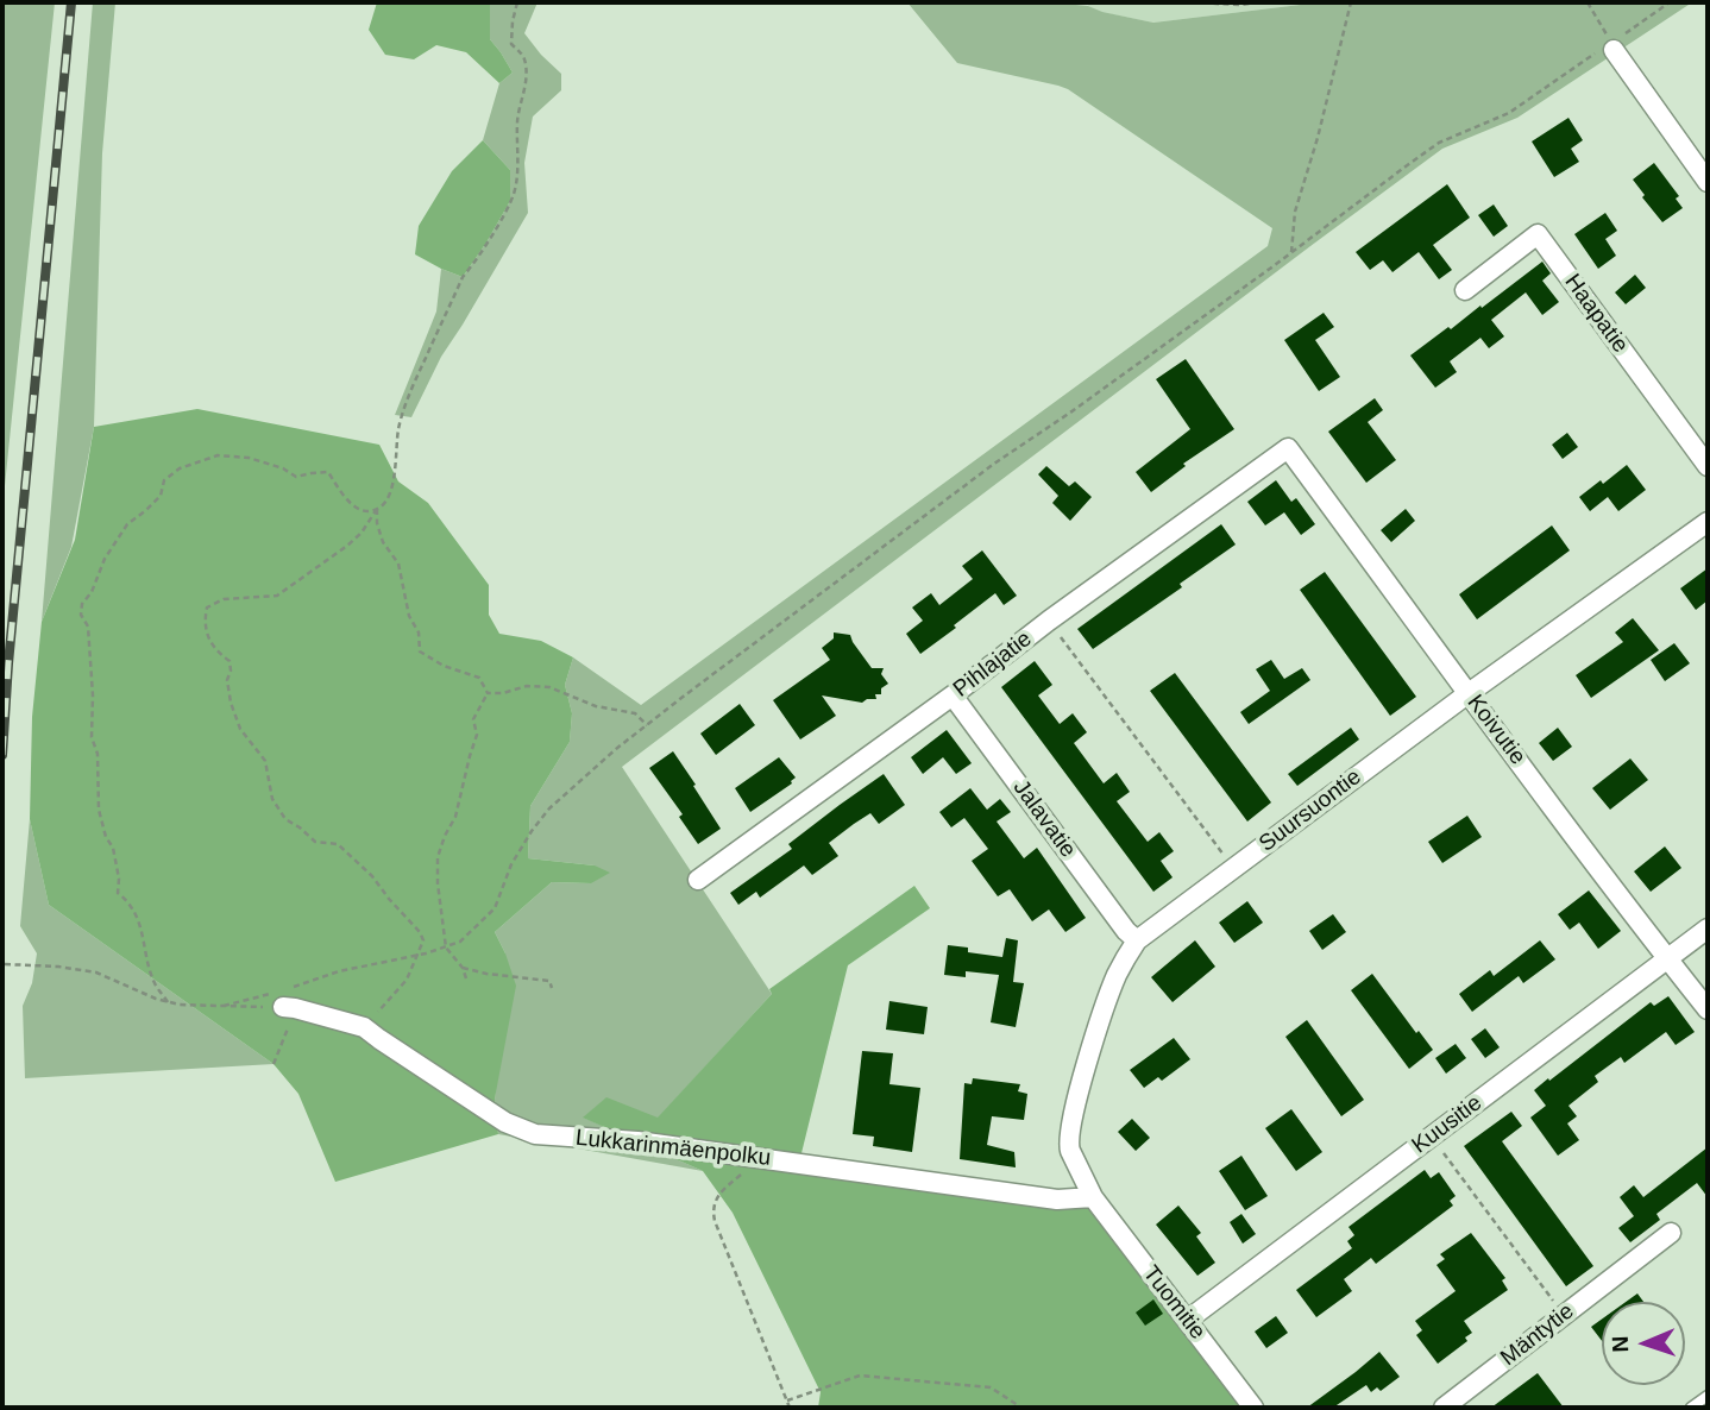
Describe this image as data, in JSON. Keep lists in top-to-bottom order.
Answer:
{
  "streets": {
    "street": [
      "Haapatie",
      "Pihlajatie",
      "Koivutie",
      "Suursuontie",
      "Jalavatie",
      "Kuusitie",
      "Lukkarinmäenpolku",
      "Tuomitie",
      "Mäntytie"
    ]
  },
  "crossings": [
    ["Pihlajatie", "Koivutie"],
    ["Pihlajatie", "Jalavatie"],
    ["Koivutie", "Suursuontie"],
    ["Koivutie", "Kuusitie"],
    ["Suursuontie", "Jalavatie"],
    ["Suursuontie", "Lukkarinmäenpolku"],
    ["Suursuontie", "Tuomitie"],
    ["Kuusitie", "Tuomitie"],
    ["Lukkarinmäenpolku", "Tuomitie"]
  ],
  "north": "left"
}
